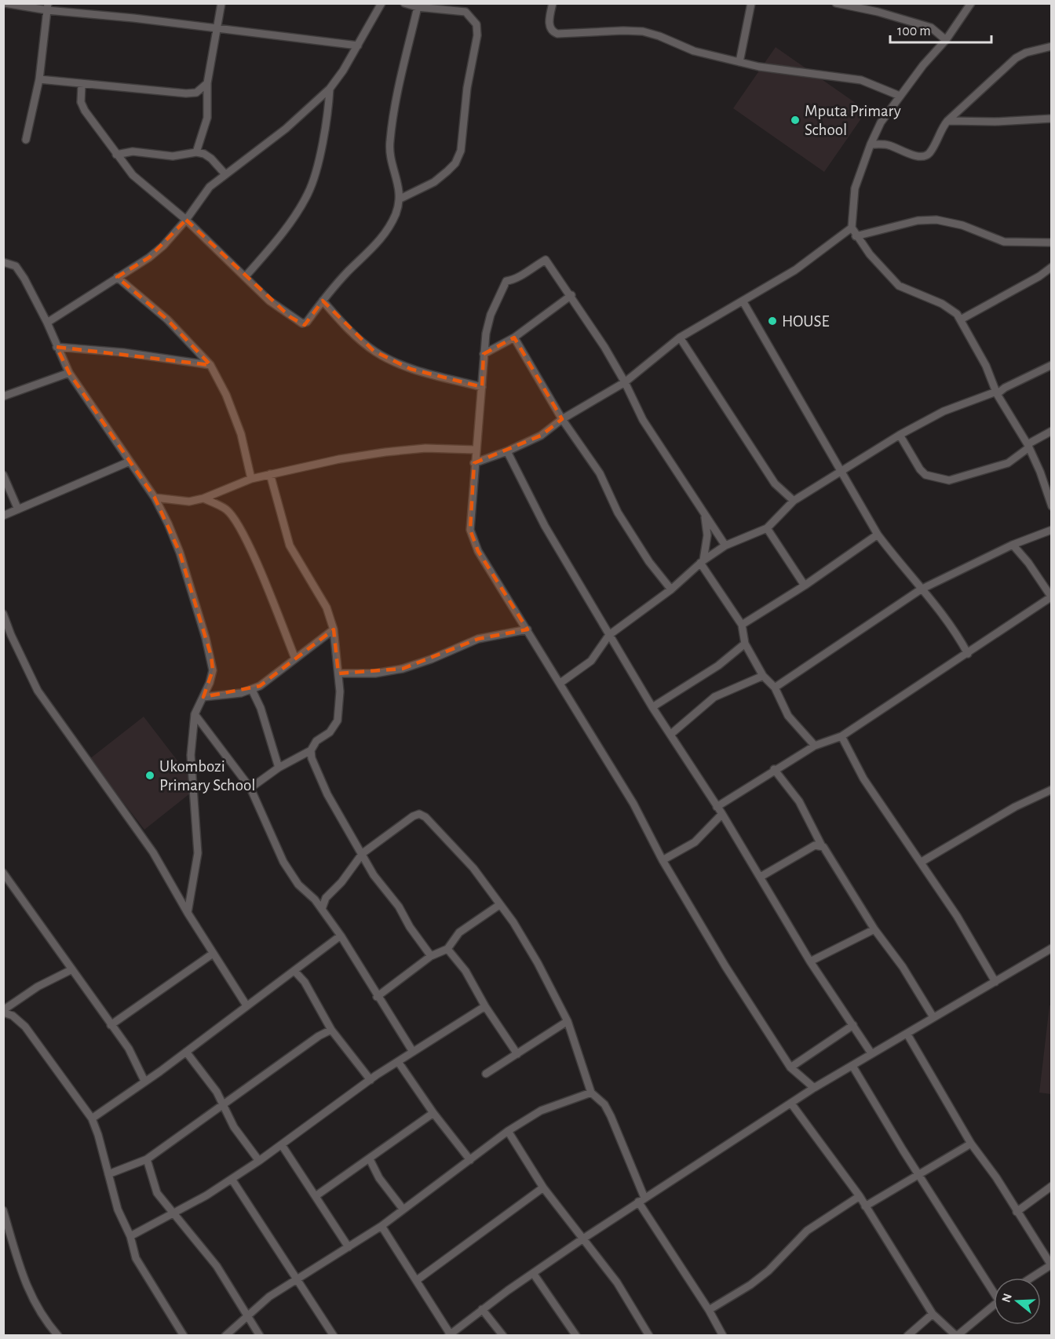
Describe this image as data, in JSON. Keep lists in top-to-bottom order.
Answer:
{
  "places": ["Mputa Primary School", "HOUSE", "Ukombozi Primary School"],
  "scale_bar": "100 m",
  "north": "left"
}
